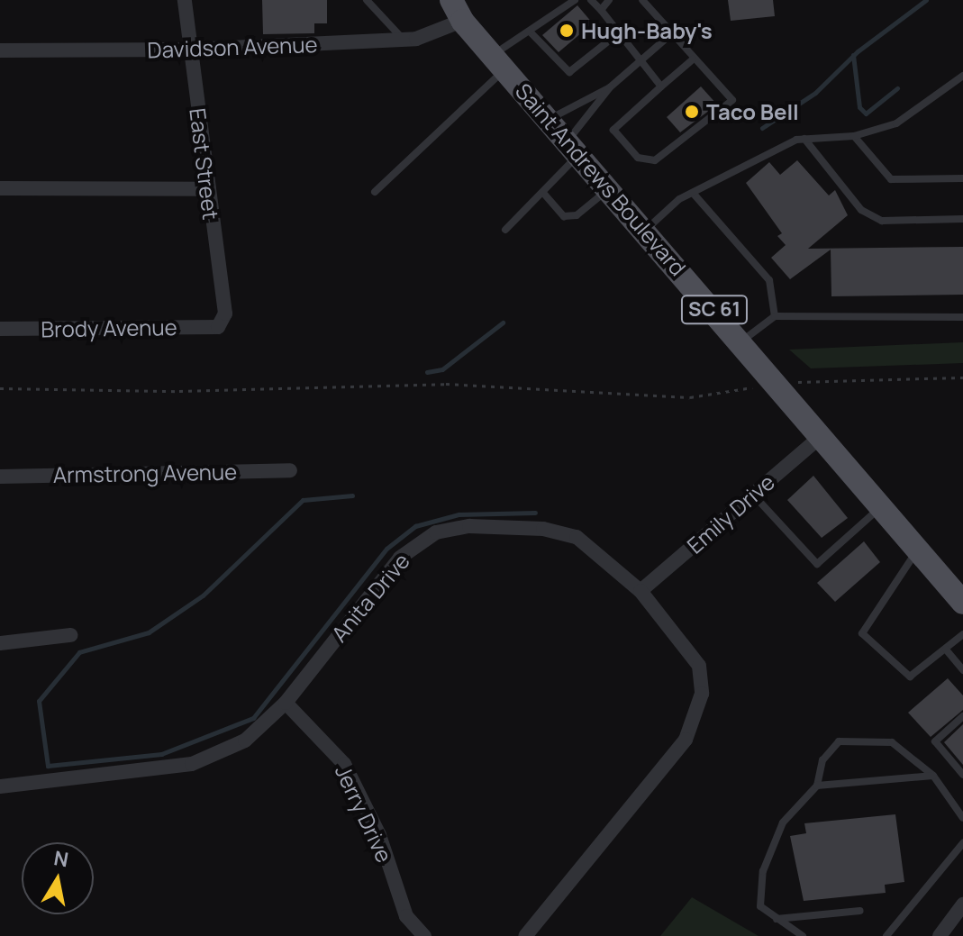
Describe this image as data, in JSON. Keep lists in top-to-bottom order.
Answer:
{
  "streets": {
    "main road": ["Saint Andrews Boulevard", "SC 61"],
    "street": [
      "Davidson Avenue",
      "East Street",
      "Brody Avenue",
      "Armstrong Avenue",
      "Emily Drive",
      "Anita Drive",
      "Jerry Drive"
    ]
  },
  "crossings": [
    ["Davidson Avenue", "East Street"],
    ["Davidson Avenue", "Saint Andrews Boulevard"],
    ["East Street", "Brody Avenue"],
    ["Saint Andrews Boulevard", "Emily Drive"],
    ["Emily Drive", "Anita Drive"],
    ["Anita Drive", "Jerry Drive"]
  ],
  "places": ["Hugh-Baby's", "Taco Bell"],
  "north": "top"
}
